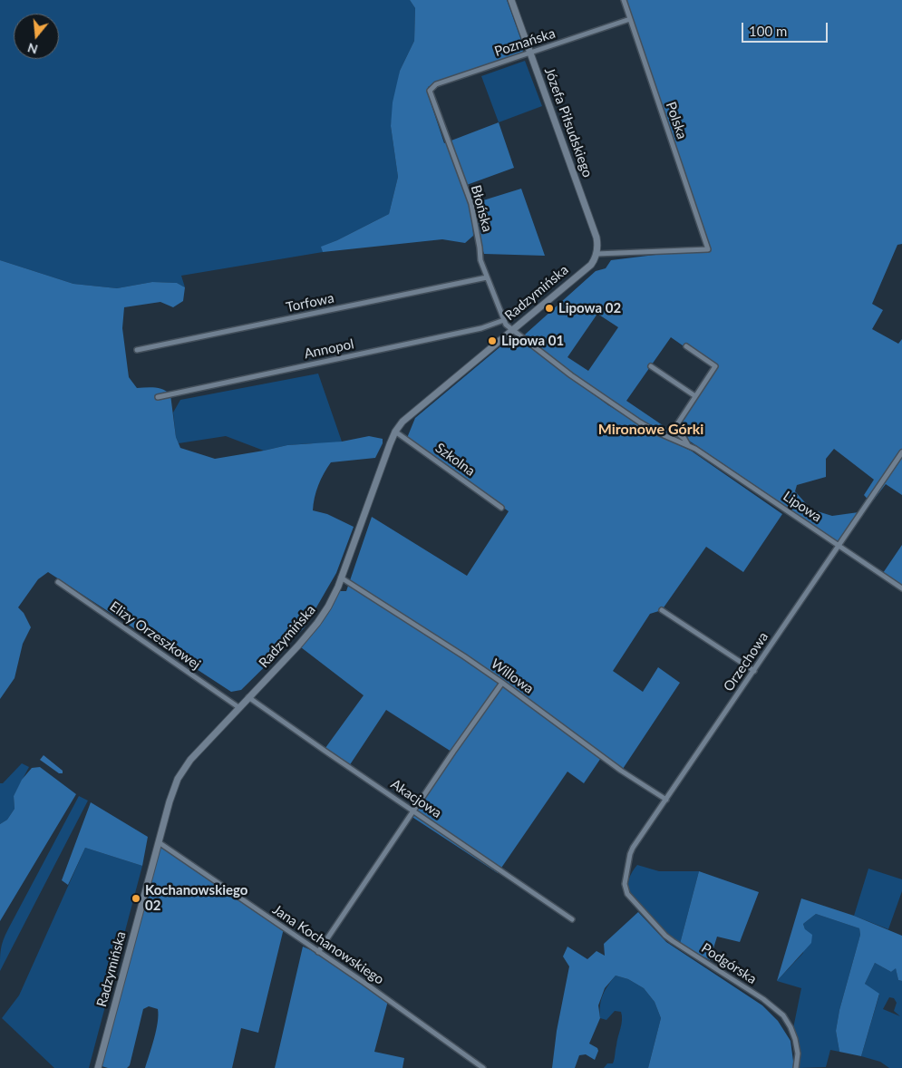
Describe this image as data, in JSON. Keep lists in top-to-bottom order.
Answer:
{
  "streets": {
    "street": [
      "Poznańska",
      "Polska",
      "Józefa Piłsudskiego",
      "Błońska",
      "Radzymińska",
      "Torfowa",
      "Annopol",
      "Szkolna",
      "Lipowa",
      "Elizy Orzeszkowej",
      "Orzechowa",
      "Willowa",
      "Akacjowa",
      "Jana Kochanowskiego",
      "Podgórska"
    ]
  },
  "crossings": [
    ["Poznańska", "Polska"],
    ["Poznańska", "Józefa Piłsudskiego"],
    ["Poznańska", "Błońska"],
    ["Polska", "Józefa Piłsudskiego"],
    ["Polska", "Radzymińska"],
    ["Józefa Piłsudskiego", "Radzymińska"],
    ["Błońska", "Radzymińska"],
    ["Błońska", "Torfowa"],
    ["Błońska", "Annopol"],
    ["Błońska", "Lipowa"],
    ["Radzymińska", "Szkolna"],
    ["Radzymińska", "Lipowa"],
    ["Radzymińska", "Elizy Orzeszkowej"],
    ["Radzymińska", "Willowa"],
    ["Radzymińska", "Akacjowa"],
    ["Radzymińska", "Jana Kochanowskiego"],
    ["Lipowa", "Orzechowa"],
    ["Orzechowa", "Willowa"],
    ["Orzechowa", "Podgórska"]
  ],
  "districts": ["Mironowe Górki"],
  "places": ["Lipowa 02", "Lipowa 01", "Kochanowskiego 02"],
  "scale_bar": "100 m",
  "north": "bottom"
}
